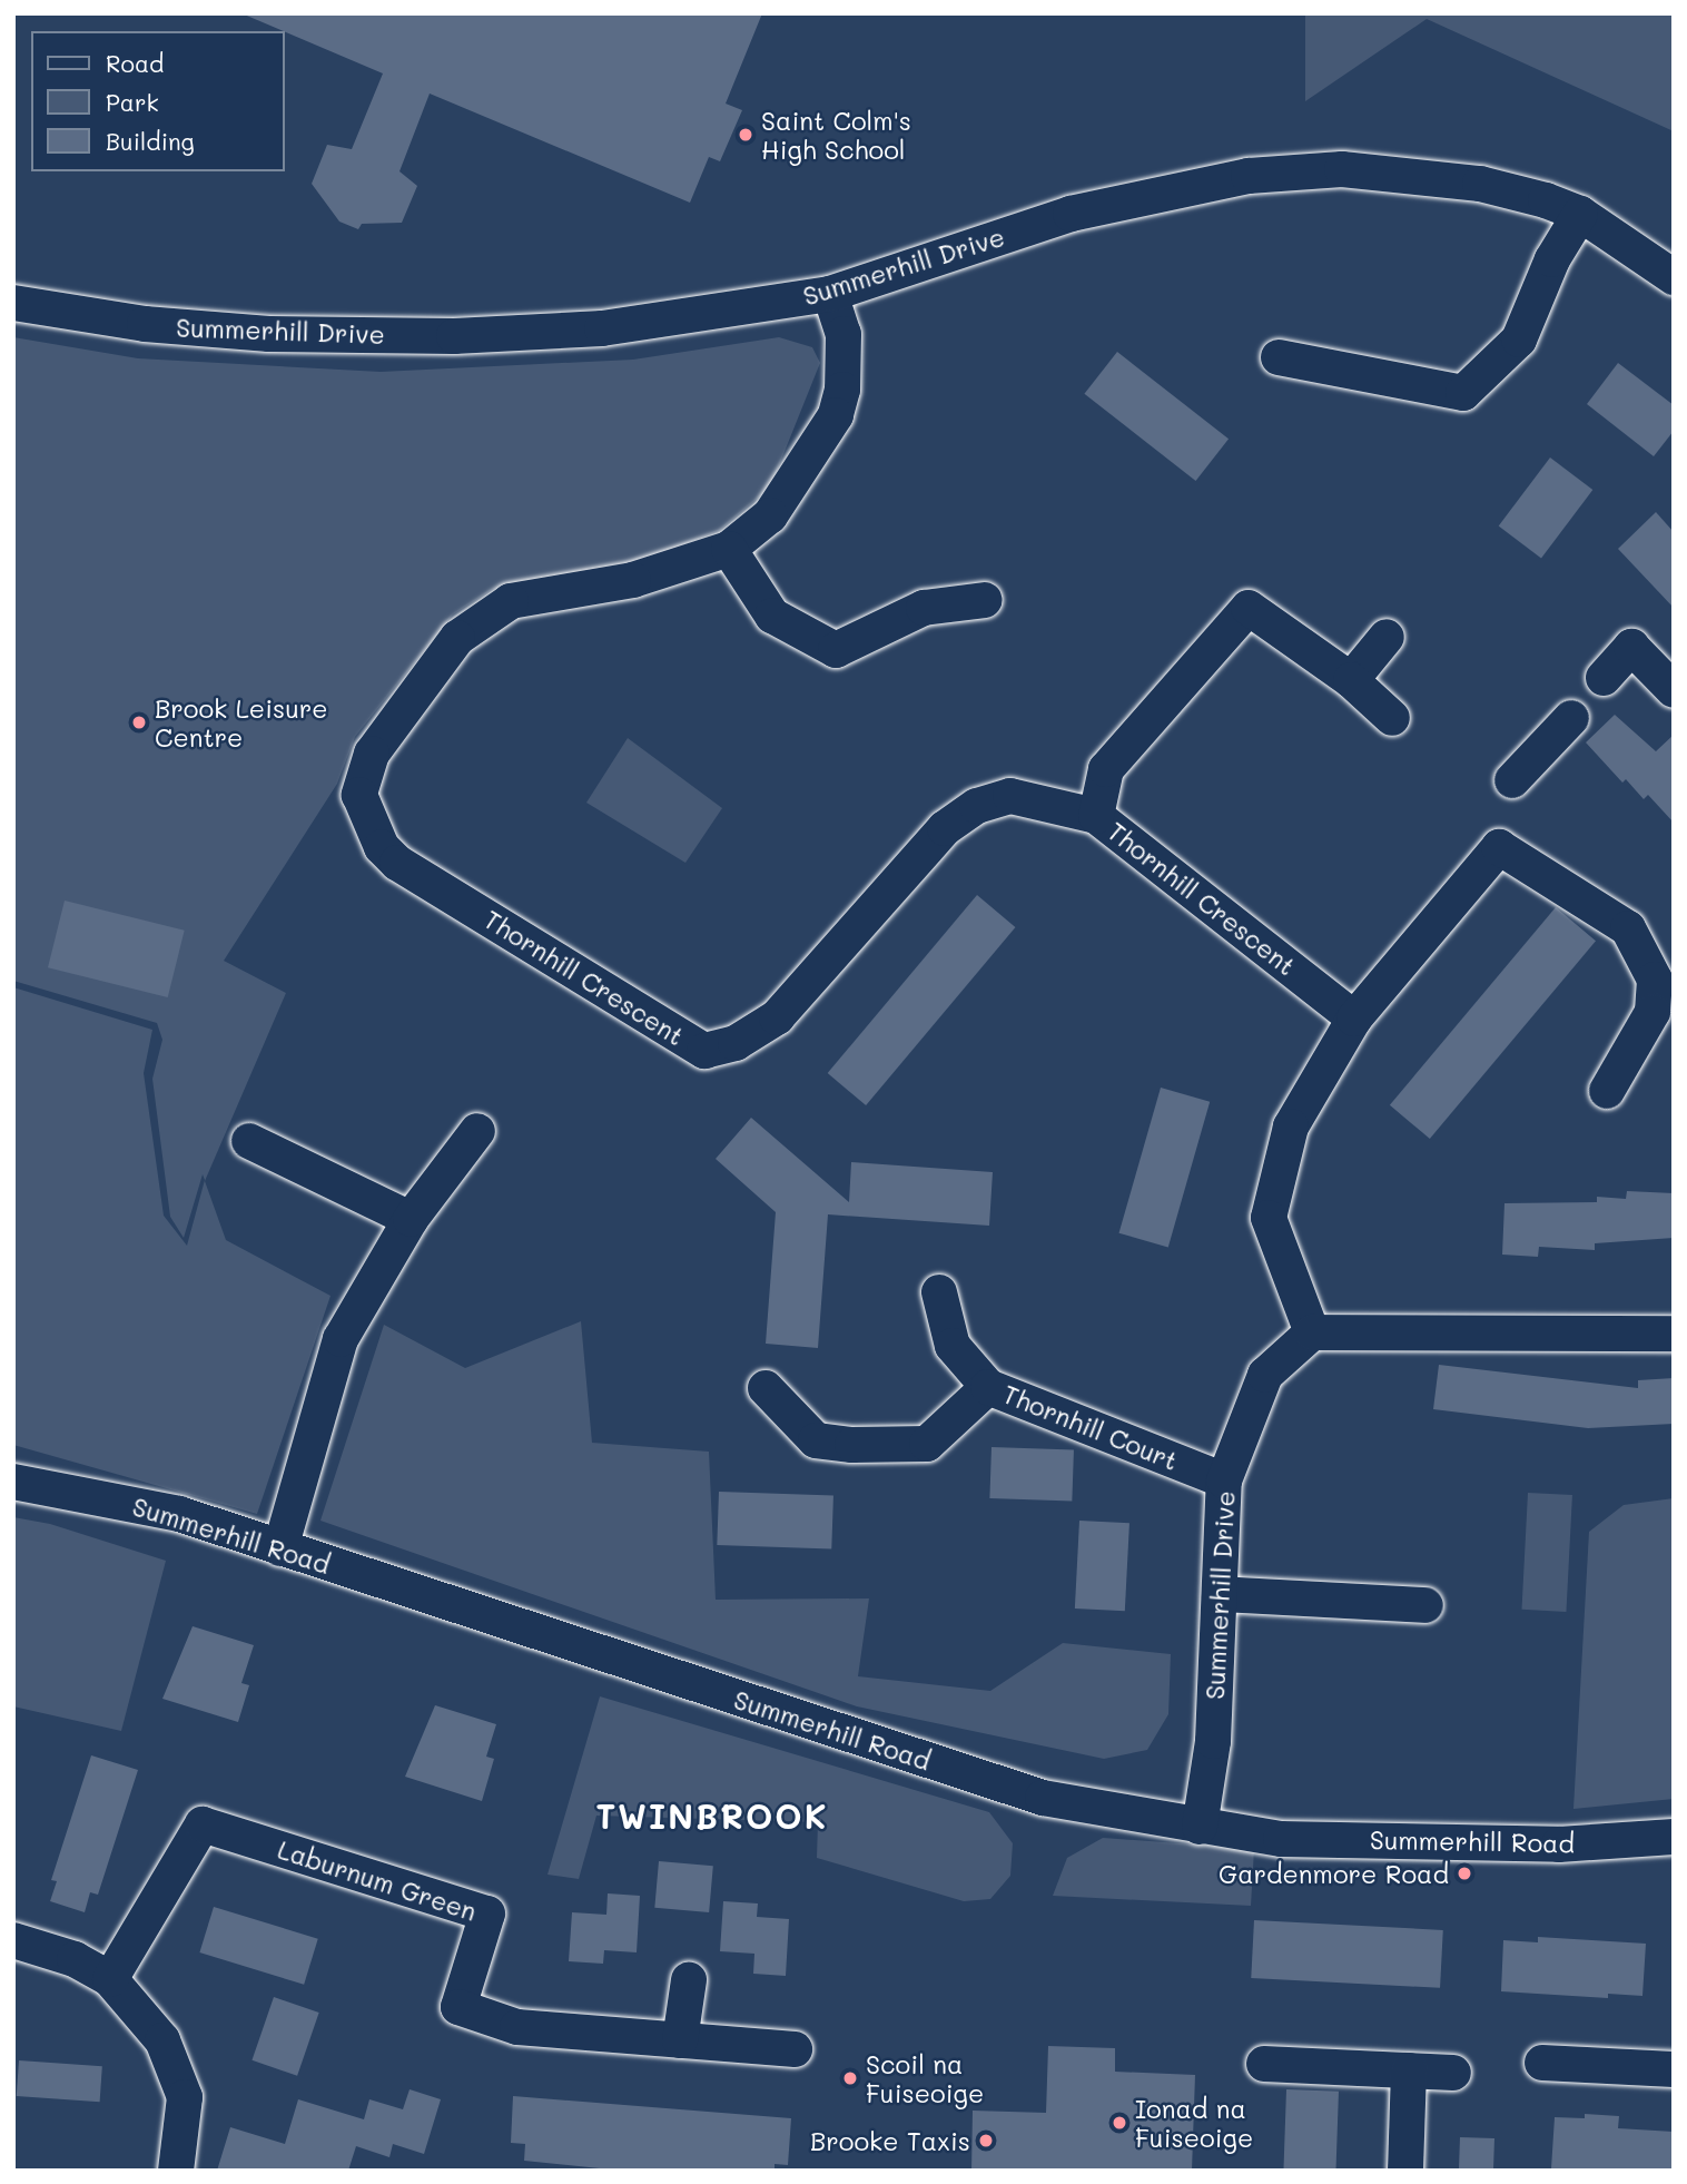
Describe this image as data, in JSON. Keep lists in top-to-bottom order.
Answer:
{
  "streets": {
    "street": [
      "Summerhill Drive",
      "Thornhill Crescent",
      "Thornhill Court",
      "Summerhill Road",
      "Laburnum Green"
    ]
  },
  "crossings": [
    ["Summerhill Drive", "Thornhill Crescent"],
    ["Summerhill Drive", "Thornhill Court"],
    ["Summerhill Drive", "Summerhill Road"]
  ],
  "districts": ["TWINBROOK"],
  "places": [
    "Saint Colm's High School",
    "Brook Leisure Centre",
    "Gardenmore Road",
    "Scoil na Fuiseoige",
    "Ionad na Fuiseoige",
    "Brooke Taxis"
  ],
  "legend": ["Road", "Park", "Building"]
}
